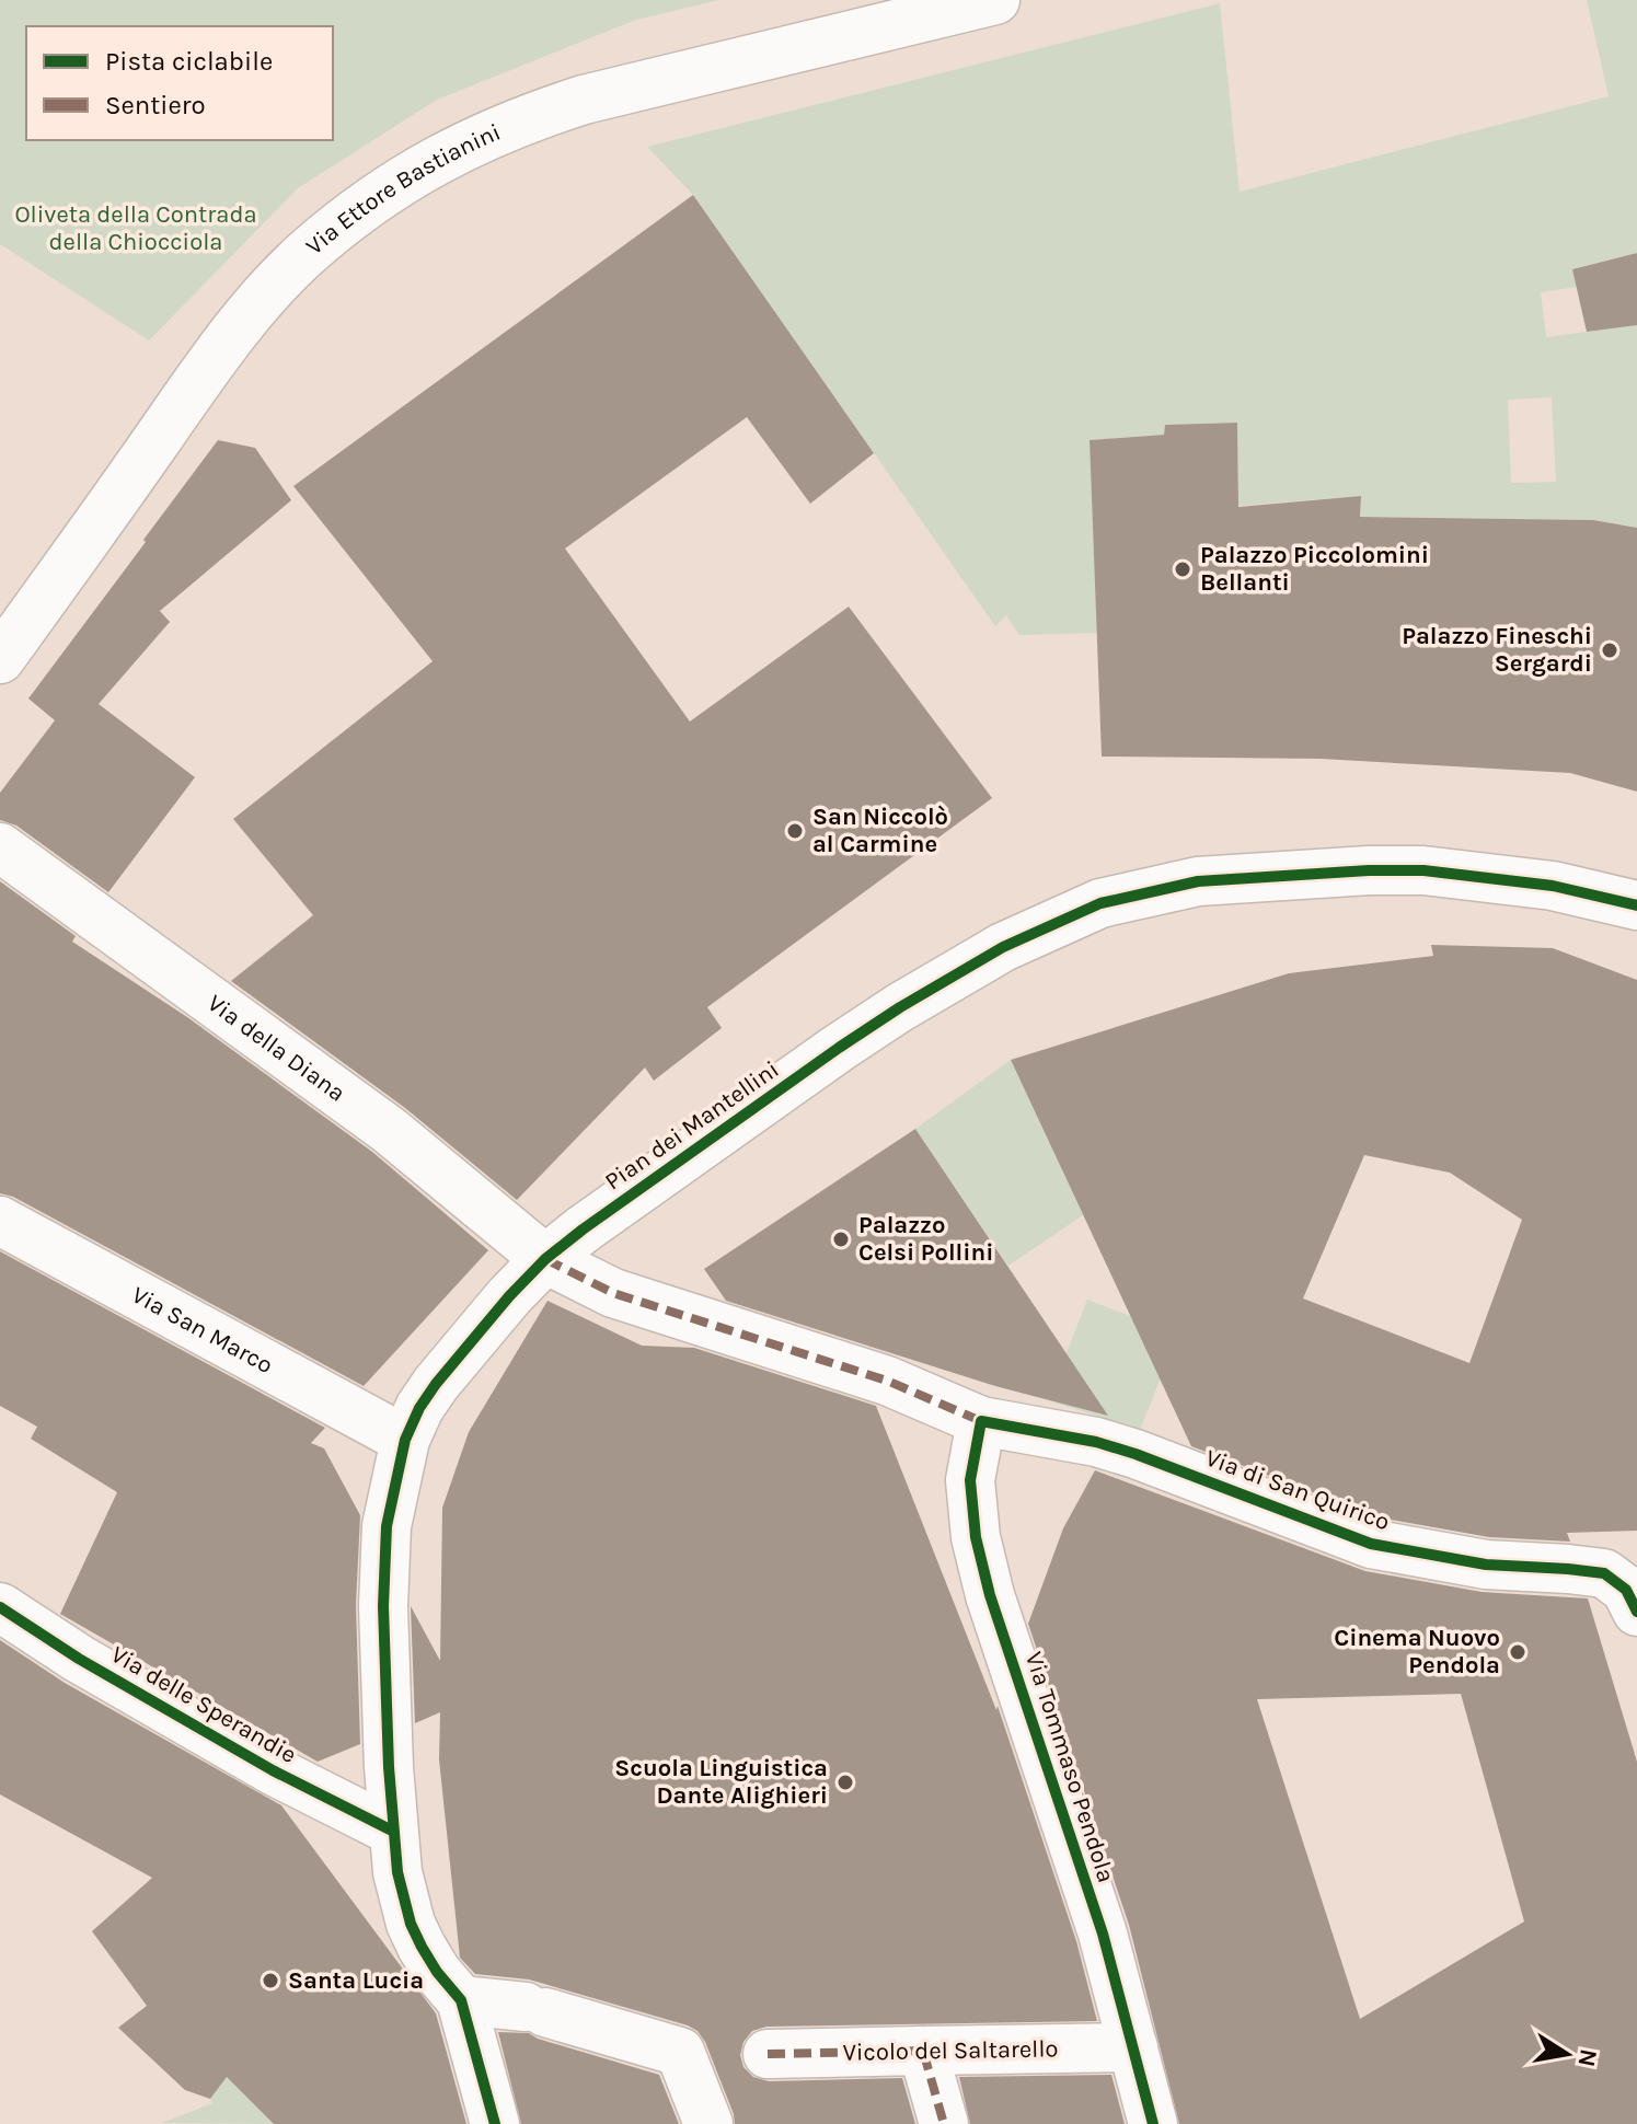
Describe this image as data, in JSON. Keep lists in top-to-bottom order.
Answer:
{
  "streets": {
    "street": [
      "Via Ettore Bastianini",
      "Via della Diana",
      "Pian dei Mantellini",
      "Via San Marco",
      "Via di San Quirico",
      "Via delle Sperandie",
      "Via Tommaso Pendola",
      "Vicolo del Saltarello"
    ]
  },
  "crossings": [
    ["Via della Diana", "Pian dei Mantellini"],
    ["Via della Diana", "Via di San Quirico"],
    ["Pian dei Mantellini", "Via San Marco"],
    ["Pian dei Mantellini", "Via di San Quirico"],
    ["Pian dei Mantellini", "Via delle Sperandie"],
    ["Via di San Quirico", "Via Tommaso Pendola"],
    ["Via Tommaso Pendola", "Vicolo del Saltarello"]
  ],
  "parks": ["Oliveta della Contrada della Chiocciola"],
  "places": [
    "Palazzo Piccolomini Bellanti",
    "Palazzo Fineschi Sergardi",
    "San Niccolò al Carmine",
    "Palazzo Celsi Pollini",
    "Cinema Nuovo Pendola",
    "Scuola Linguistica Dante Alighieri",
    "Santa Lucia"
  ],
  "legend": ["Pista ciclabile", "Sentiero"],
  "north": "right"
}
